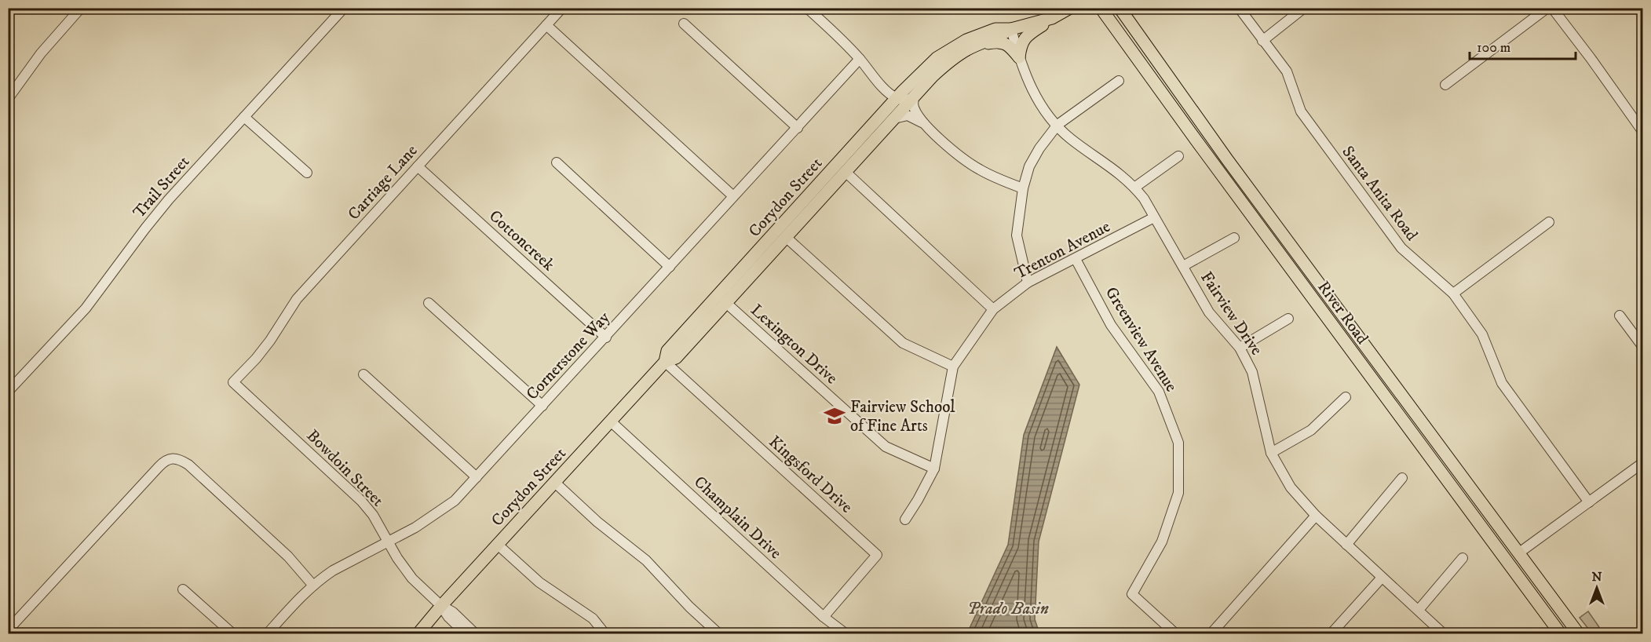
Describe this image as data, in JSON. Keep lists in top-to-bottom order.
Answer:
{
  "streets": {
    "main road": ["Corydon Street", "River Road"],
    "street": [
      "Carriage Lane",
      "Trail Street",
      "Santa Anita Road",
      "Cottoncreek",
      "Trenton Avenue",
      "Fairview Drive",
      "Greenview Avenue",
      "Lexington Drive",
      "Cornerstone Way",
      "Bowdoin Street",
      "Kingsford Drive",
      "Champlain Drive"
    ]
  },
  "crossings": [
    ["Carriage Lane", "Cottoncreek"],
    ["Carriage Lane", "Bowdoin Street"],
    ["Corydon Street", "Fairview Drive"],
    ["Corydon Street", "Lexington Drive"],
    ["Corydon Street", "Bowdoin Street"],
    ["Corydon Street", "Kingsford Drive"],
    ["Corydon Street", "Champlain Drive"],
    ["Cottoncreek", "Cornerstone Way"],
    ["Trenton Avenue", "Fairview Drive"],
    ["Trenton Avenue", "Greenview Avenue"],
    ["Trenton Avenue", "Lexington Drive"],
    ["Cornerstone Way", "Bowdoin Street"],
    ["Kingsford Drive", "Champlain Drive"]
  ],
  "water": ["Prado Basin"],
  "places": {
    "school or university": ["Fairview School of Fine Arts"]
  },
  "scale_bar": "100 m",
  "north": "top"
}
